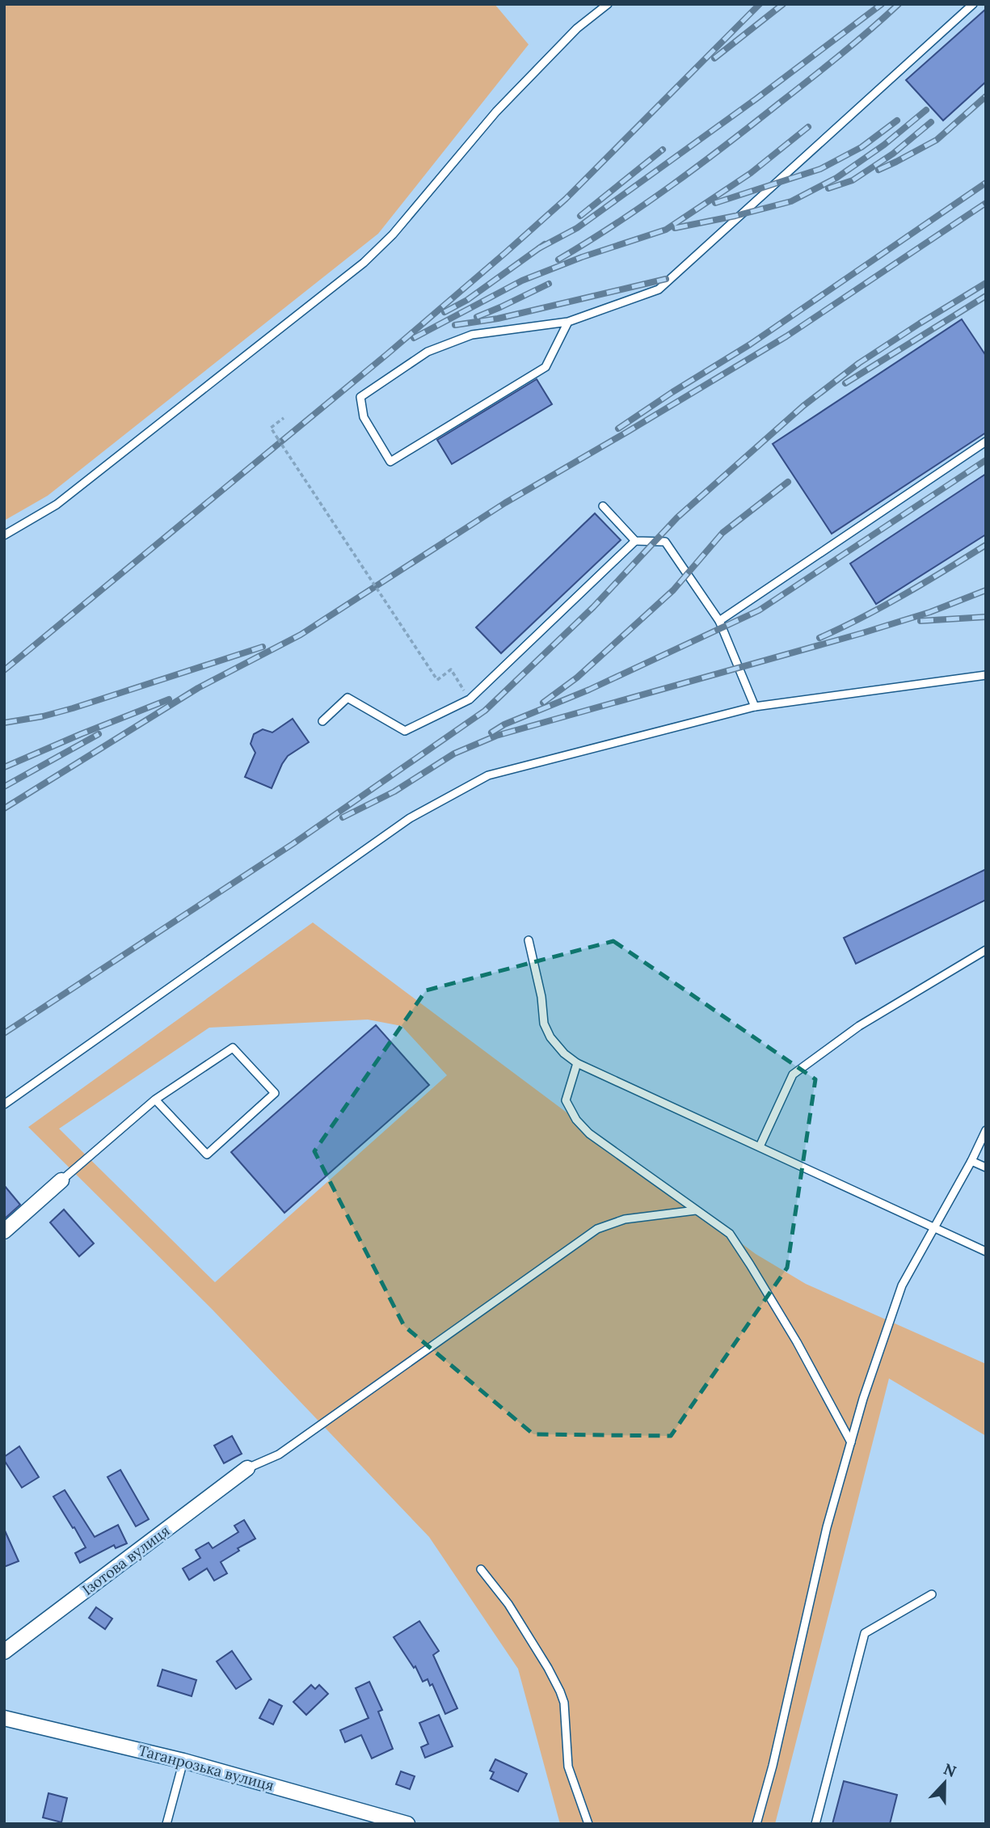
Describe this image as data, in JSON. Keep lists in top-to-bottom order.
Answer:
{
  "streets": {
    "street": ["Ізотова вулиця", "Таганрозька вулиця"]
  },
  "north": "top"
}
